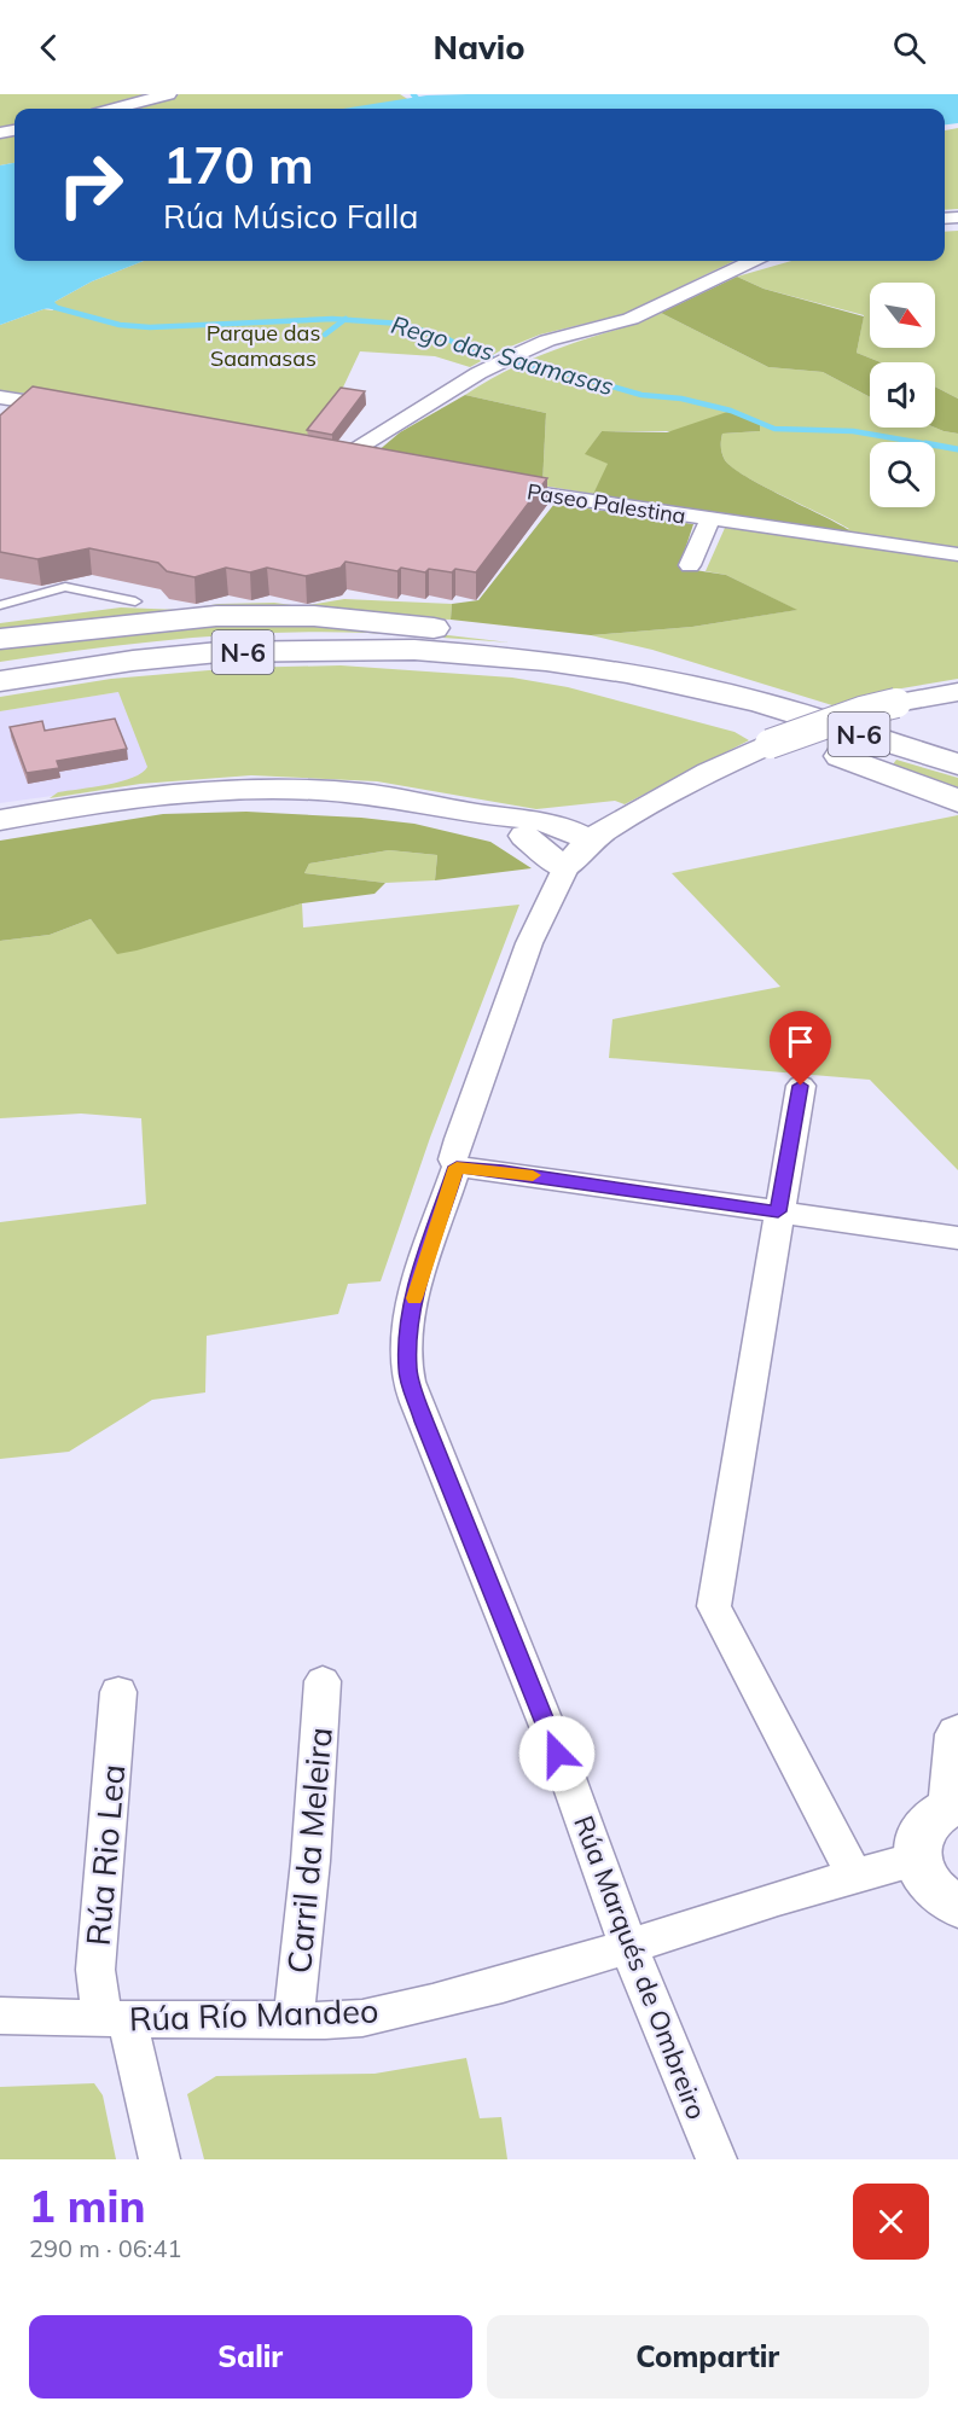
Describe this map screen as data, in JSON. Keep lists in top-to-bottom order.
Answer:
{
  "streets": {
    "highway": ["N-6"],
    "street": [
      "Paseo Palestina",
      "Carril da Meleira",
      "Rúa Rio Lea",
      "Rúa Marqués de Ombreiro",
      "Rúa Río Mandeo"
    ]
  },
  "crossings": [
    ["Carril da Meleira", "Rúa Río Mandeo"],
    ["Rúa Rio Lea", "Rúa Río Mandeo"],
    ["Rúa Marqués de Ombreiro", "Rúa Río Mandeo"]
  ],
  "water": ["Rego das Saamasas"],
  "parks": ["Parque das Saamasas"],
  "north": "bottom right",
  "page": {
    "header": "Navio",
    "turn": ["170 m", "Rúa Músico Falla"],
    "heading": ["1 min", "290 m · 06:41"],
    "buttons": ["Salir", "Compartir"]
  }
}
